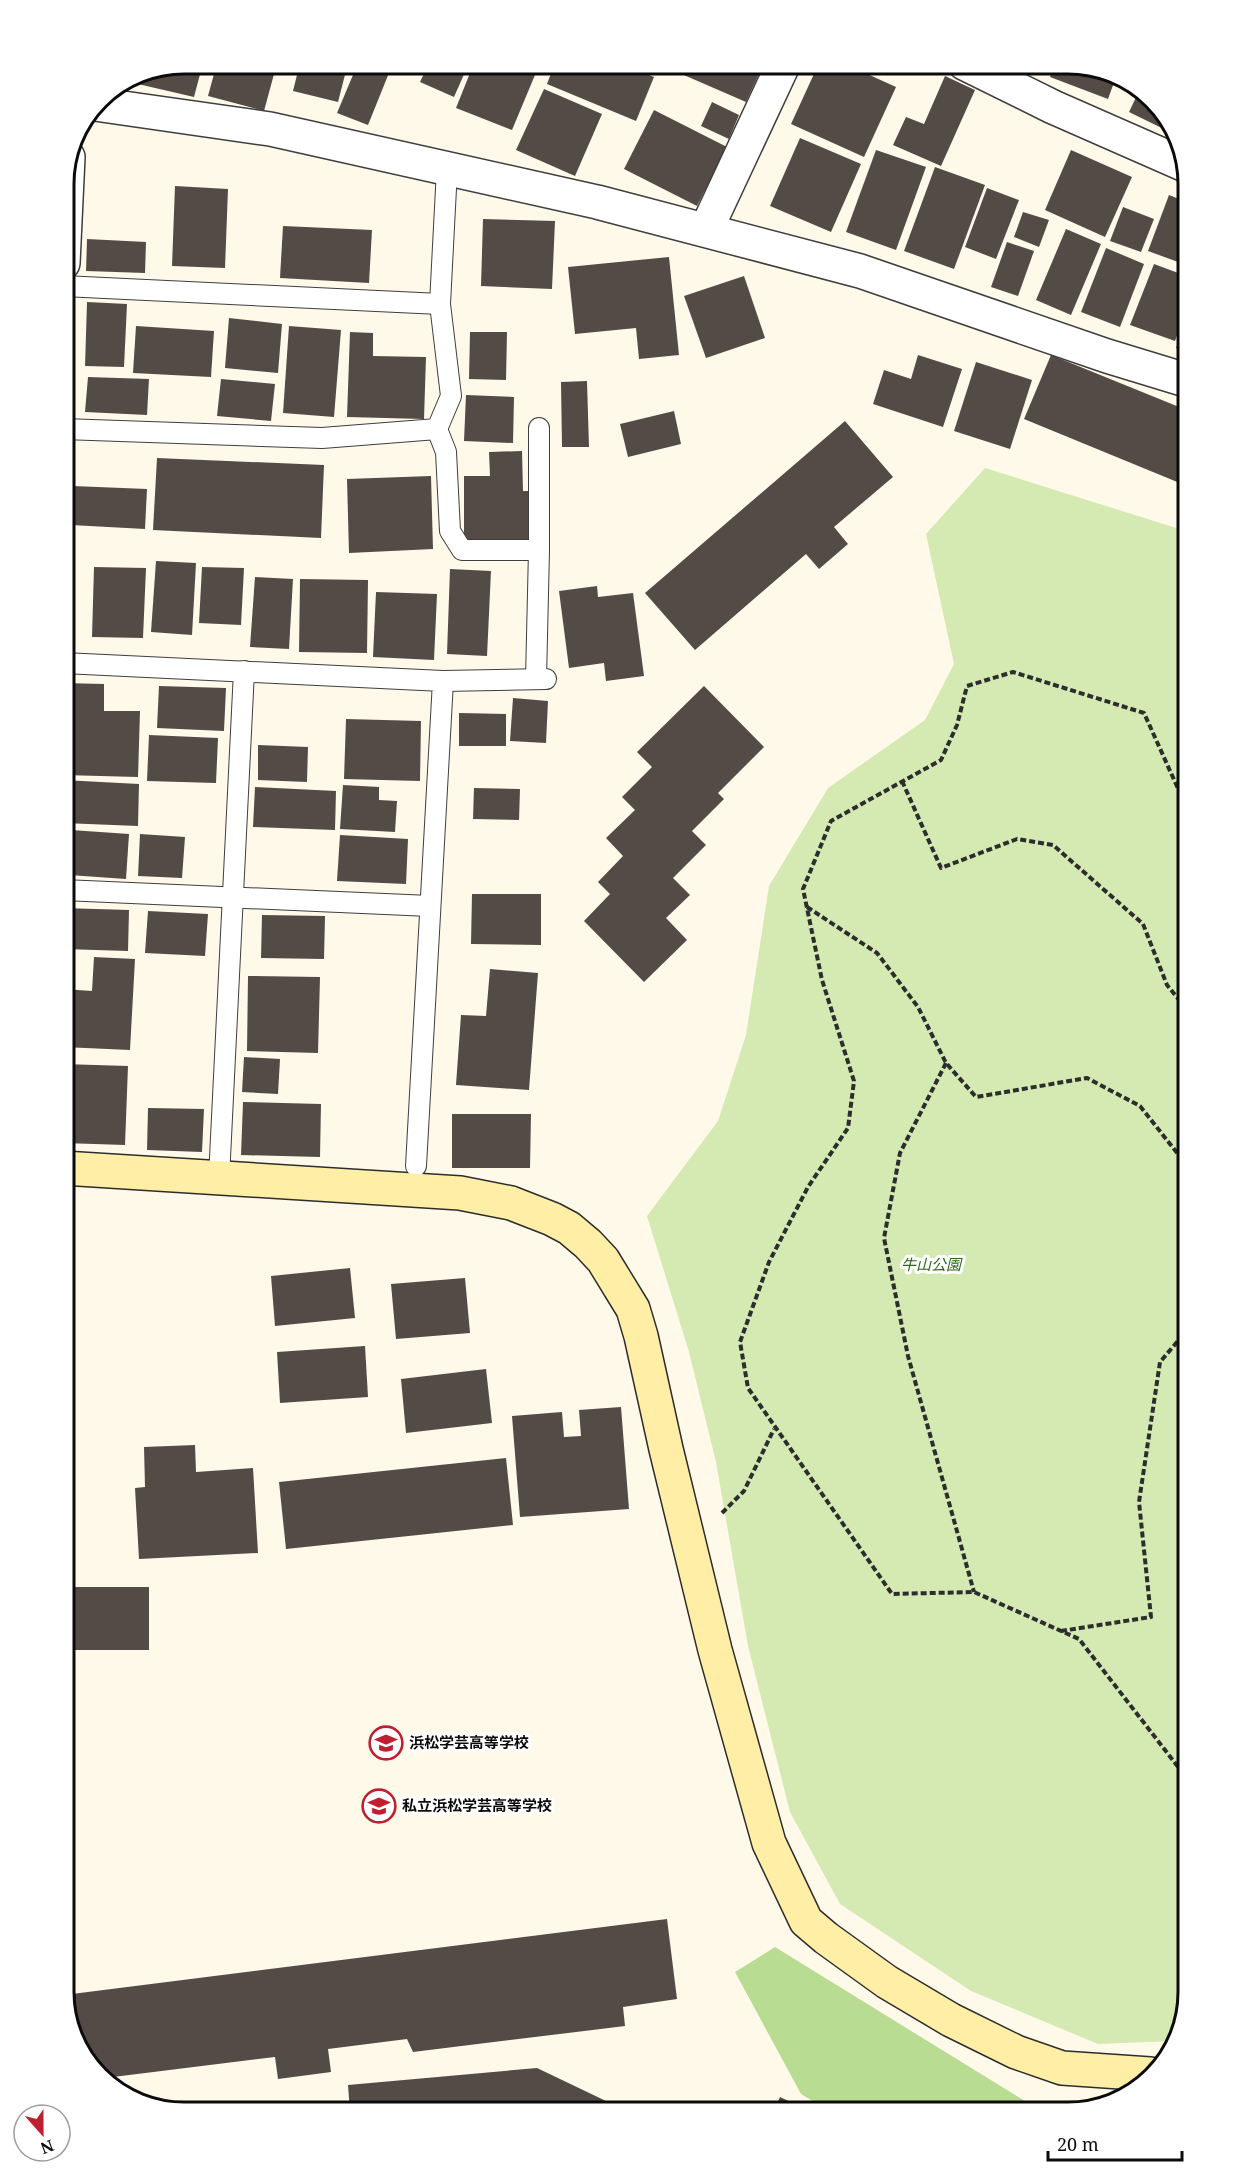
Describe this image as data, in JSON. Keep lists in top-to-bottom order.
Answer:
{
  "parks": ["牛山公園"],
  "places": {
    "school or university": ["浜松学芸高等学校", "私立浜松学芸高等学校"]
  },
  "scale_bar": "20 m",
  "north": "bottom"
}
